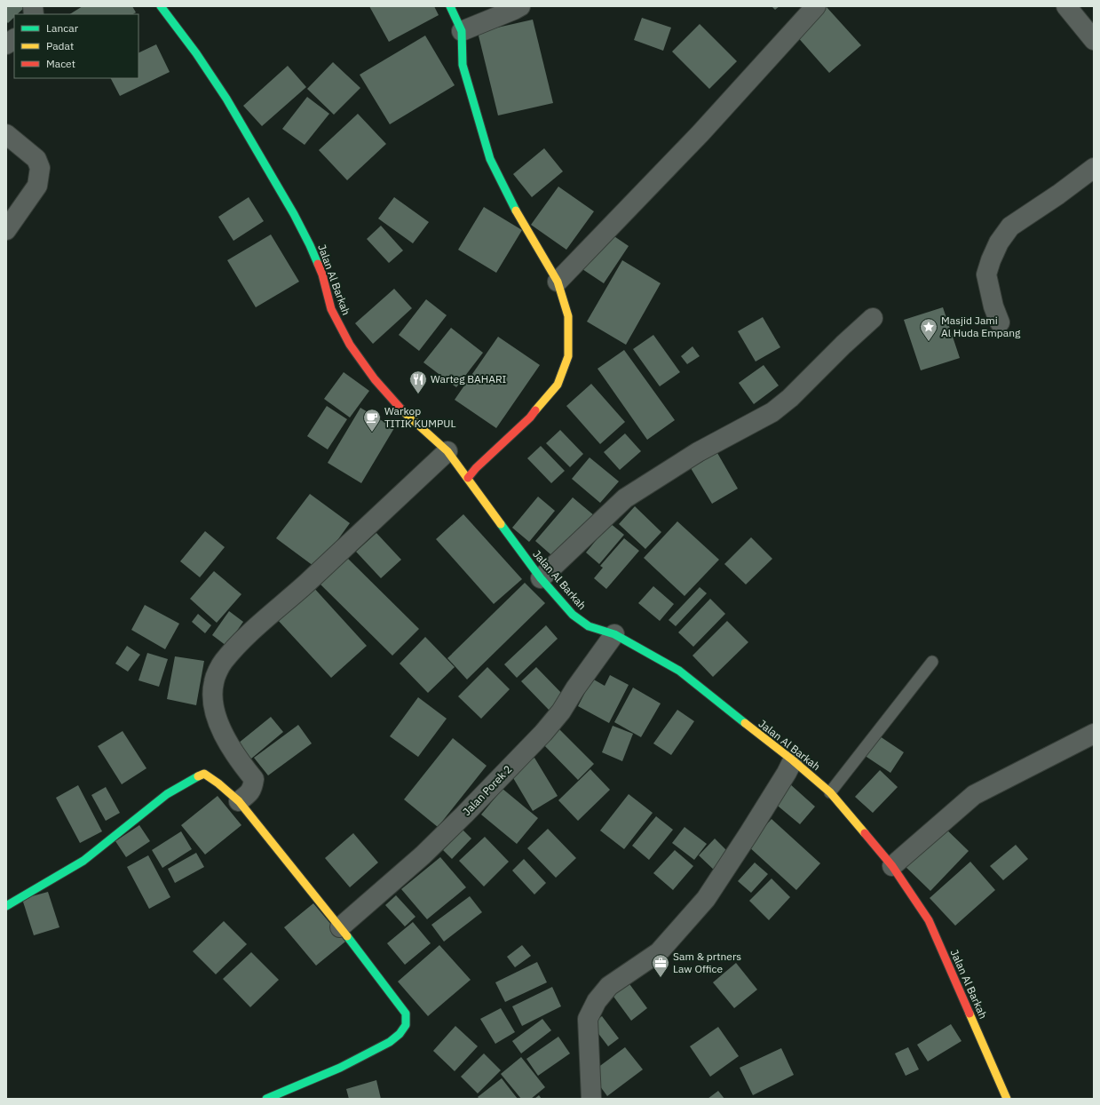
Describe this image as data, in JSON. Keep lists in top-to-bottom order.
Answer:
{
  "streets": {
    "street": ["Jalan Al Barkah", "Jalan Porek 2"]
  },
  "crossings": [
    ["Jalan Al Barkah", "Jalan Porek 2"]
  ],
  "places": {
    "place": ["Masjid Jami Al Huda Empang"],
    "restaurant": ["Warteg BAHARI"],
    "cafe": ["Warkop TITIK KUMPUL"],
    "office": ["Sam & prtners Law Office"]
  },
  "legend": ["Lancar", "Padat", "Macet"]
}
